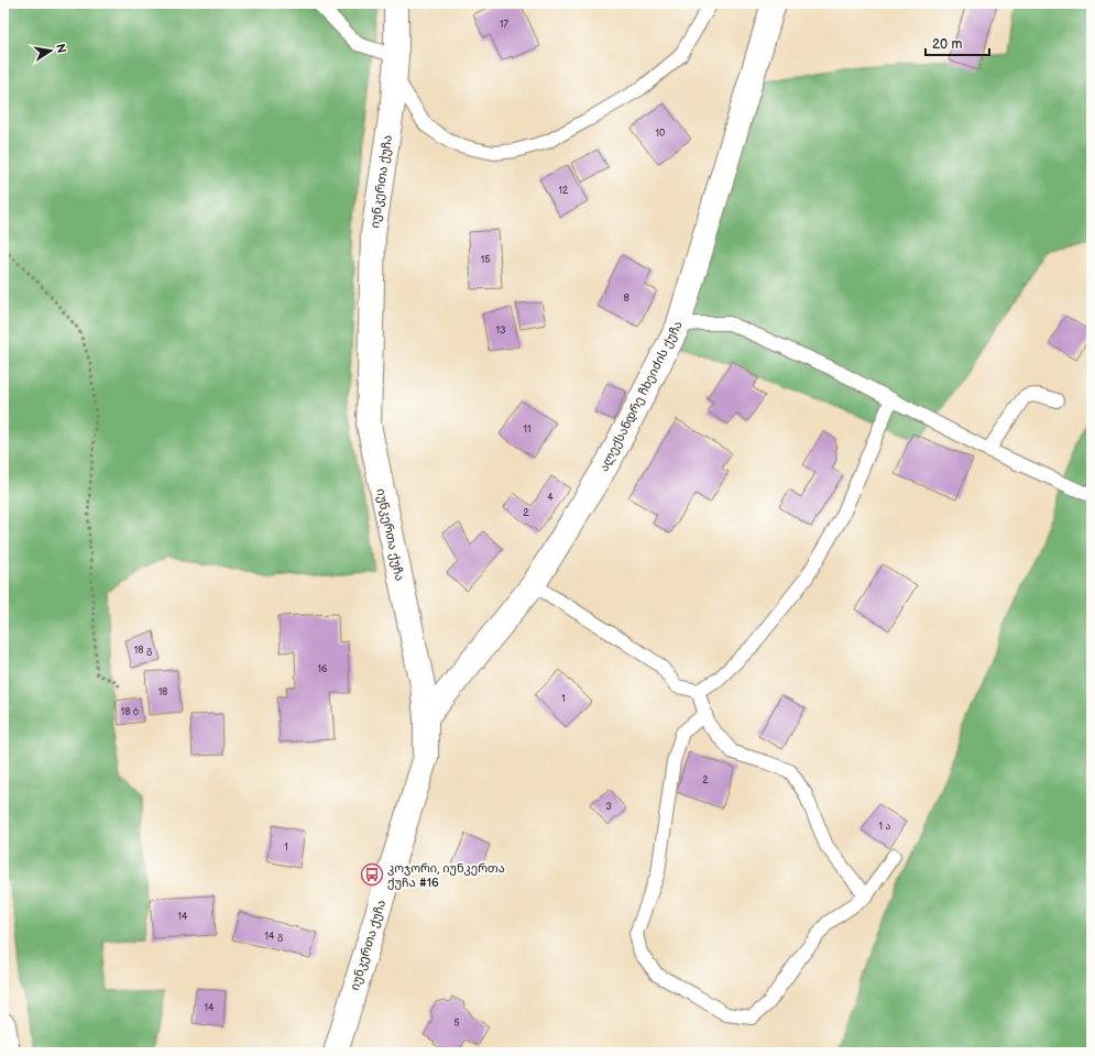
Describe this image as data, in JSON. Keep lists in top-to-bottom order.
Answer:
{
  "streets": {
    "main road": ["იუნკერთა ქუჩა", "ალექსანდრე ჩხეიძის ქუჩა"]
  },
  "crossings": [
    ["იუნკერთა ქუჩა", "ალექსანდრე ჩხეიძის ქუჩა"]
  ],
  "places": {
    "bus stop": ["კოჯორი, იუნკერთა ქუჩა #16"]
  },
  "house_numbers": [
    "17",
    "10",
    "12",
    "15",
    "8",
    "13",
    "11",
    "4",
    "2",
    "18 გ",
    "16",
    "18",
    "1",
    "18 ბ",
    "2",
    "3",
    "1 ა",
    "1",
    "14",
    "14 გ",
    "14",
    "5"
  ],
  "scale_bar": "20 m",
  "north": "right"
}
